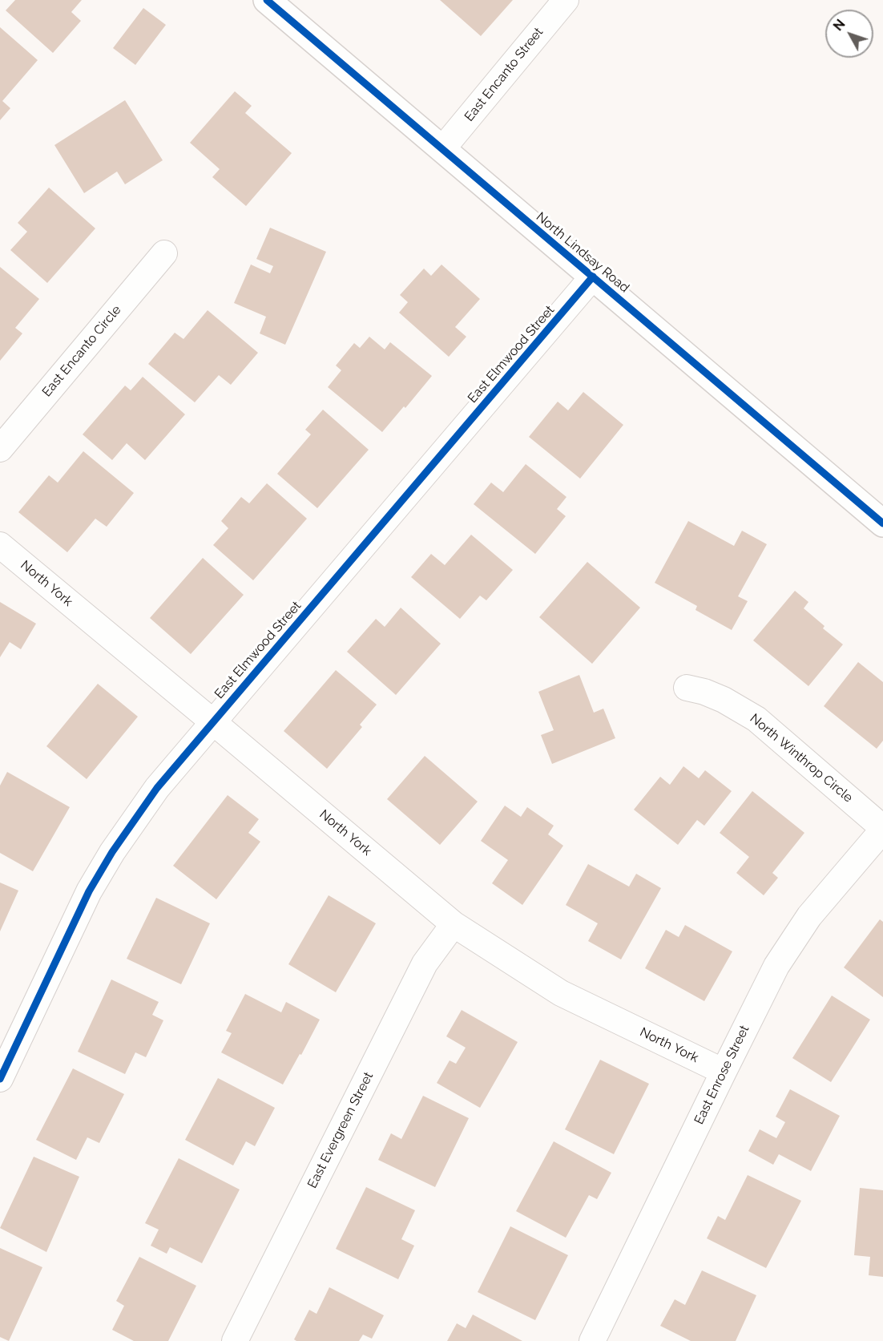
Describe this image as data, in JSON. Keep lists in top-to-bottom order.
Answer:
{
  "streets": {
    "main road": ["North Lindsay Road"],
    "street": [
      "East Encanto Street",
      "East Encanto Circle",
      "East Elmwood Street",
      "North York",
      "North Winthrop Circle",
      "East Enrose Street",
      "East Evergreen Street"
    ]
  },
  "crossings": [
    ["East Encanto Street", "North Lindsay Road"],
    ["North Lindsay Road", "East Elmwood Street"],
    ["East Elmwood Street", "North York"],
    ["North York", "East Enrose Street"],
    ["North York", "East Evergreen Street"],
    ["North Winthrop Circle", "East Enrose Street"]
  ],
  "north": "top left"
}
